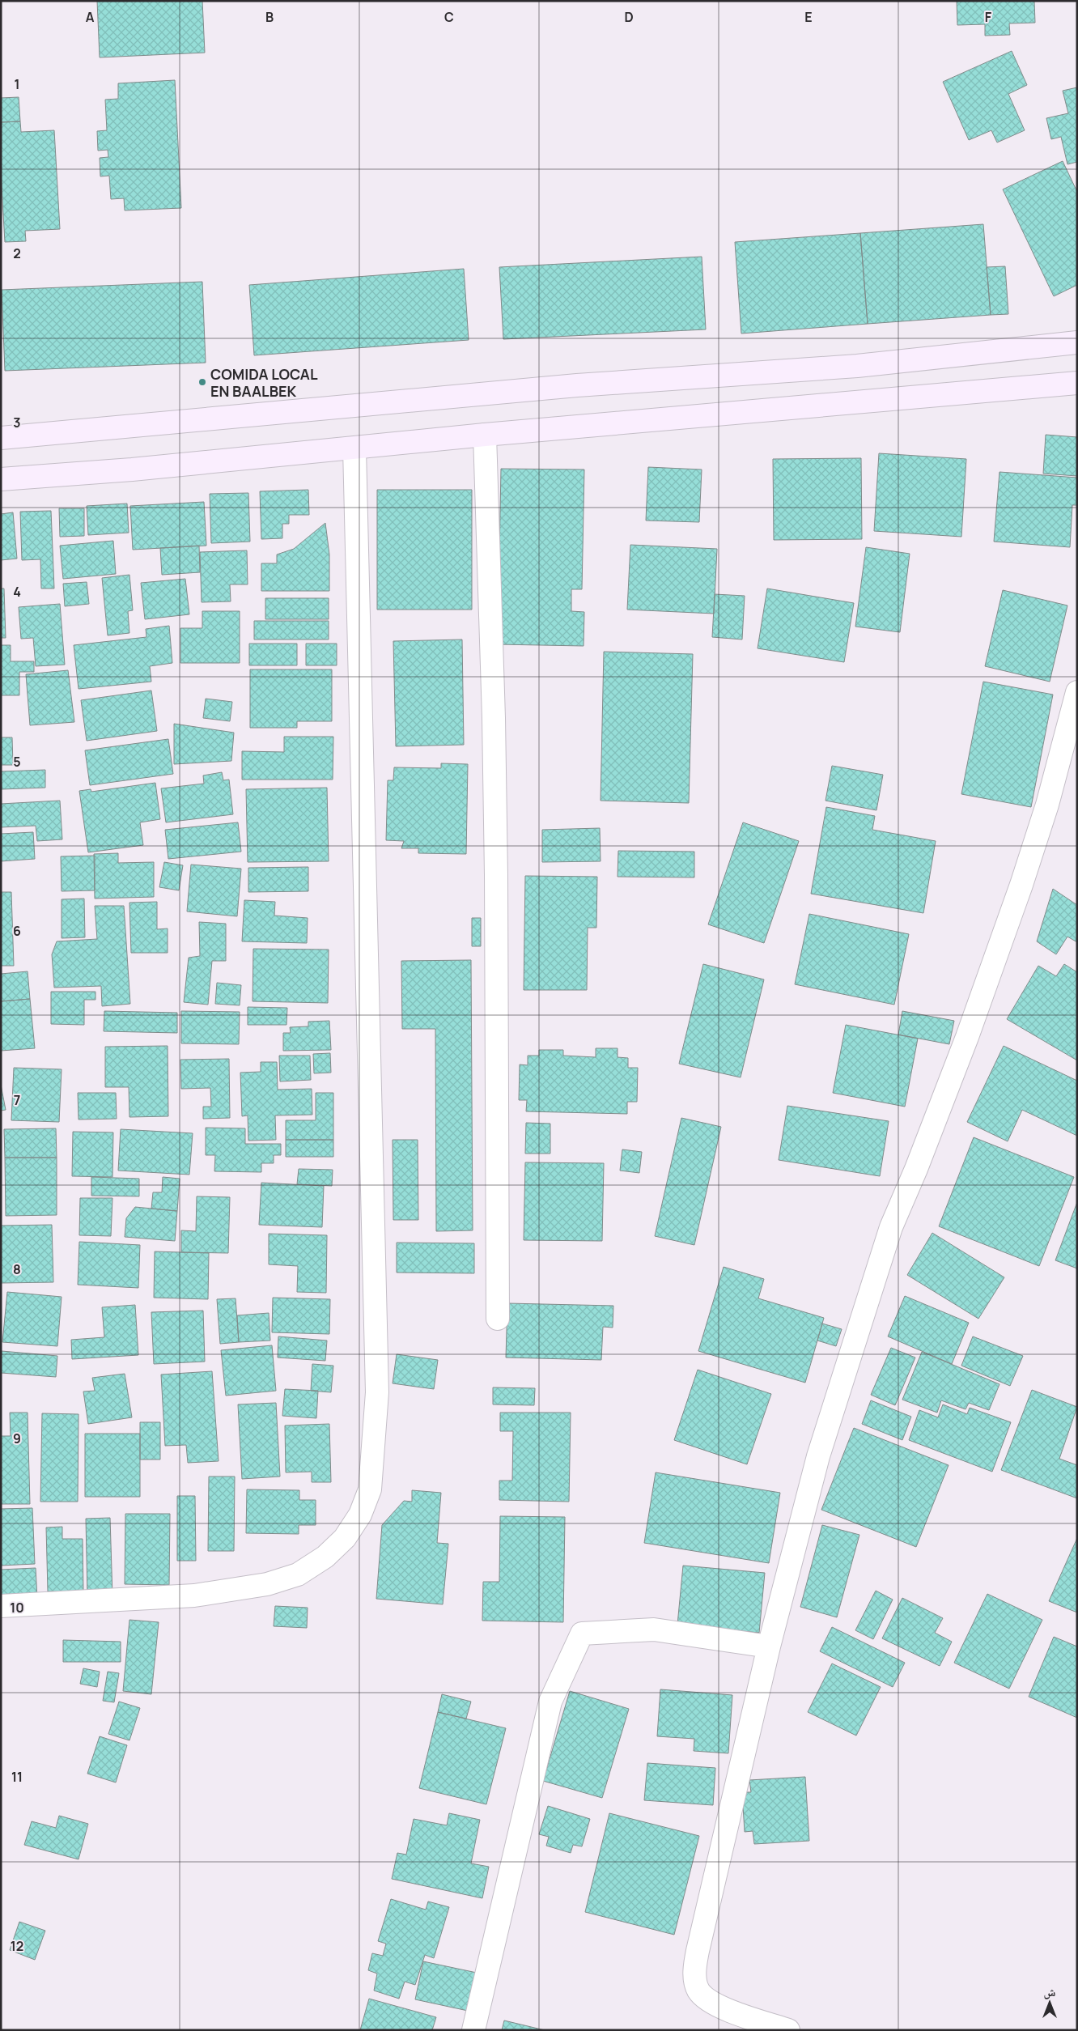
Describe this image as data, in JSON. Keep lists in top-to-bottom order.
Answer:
{
  "places": ["COMIDA LOCAL EN BAALBEK"],
  "north": "top",
  "grid": {
    "columns": [
      "A",
      "B",
      "C",
      "D",
      "E",
      "F"
    ],
    "rows": [
      "1",
      "2",
      "3",
      "4",
      "5",
      "6",
      "7",
      "8",
      "9",
      "10",
      "11",
      "12"
    ]
  }
}
